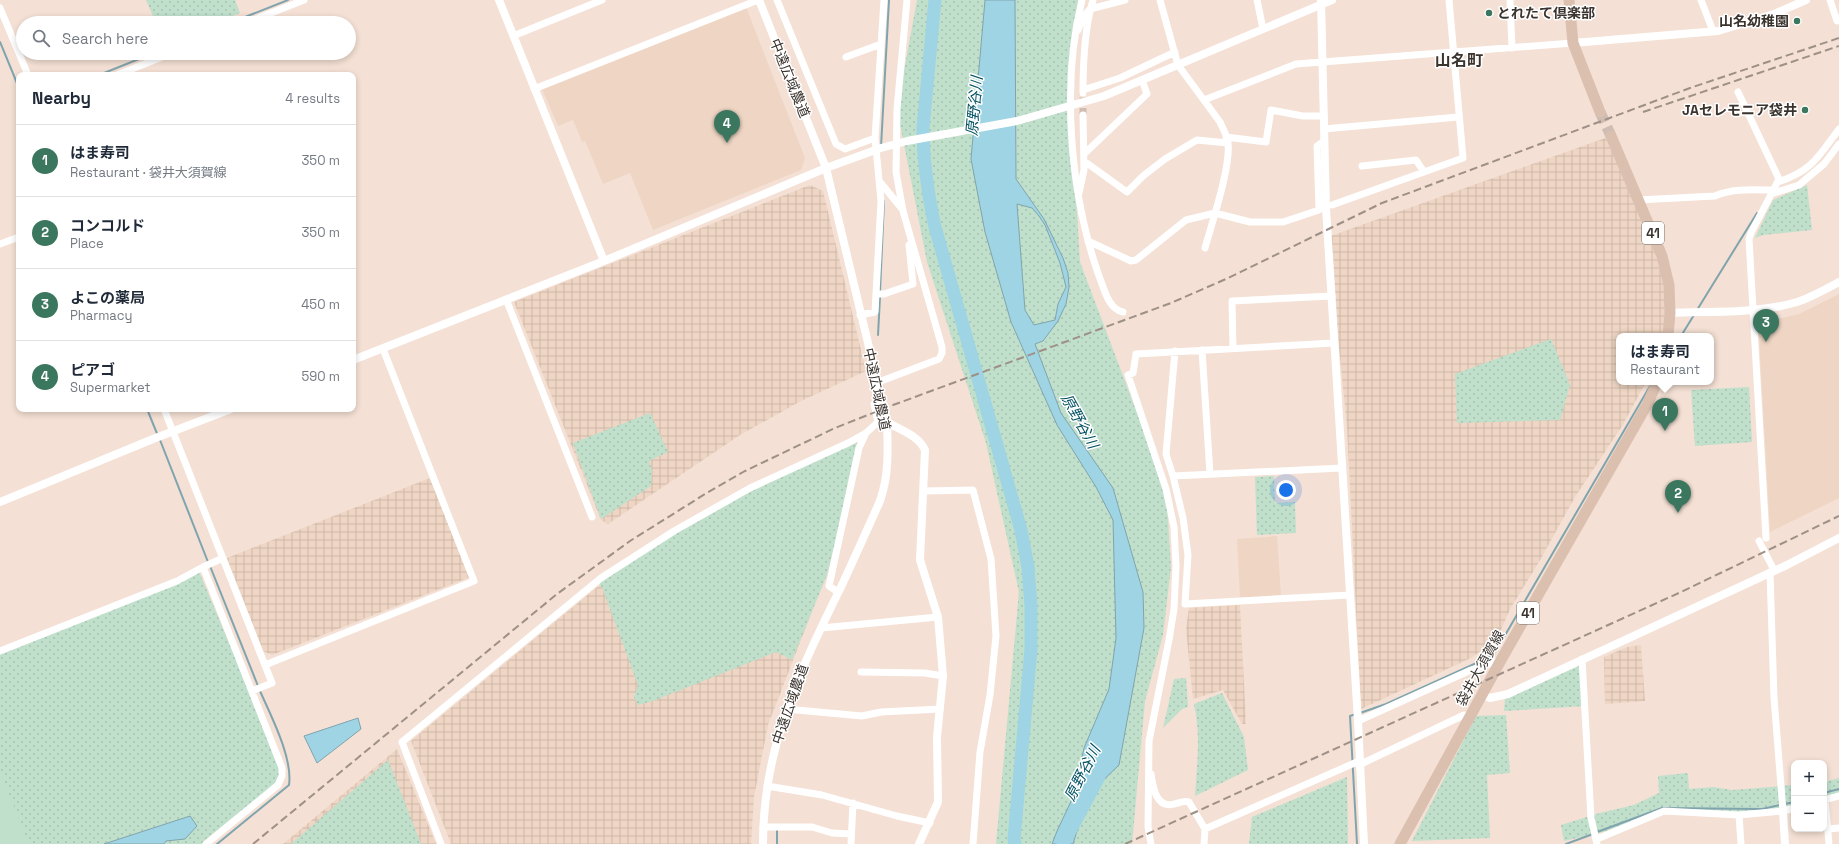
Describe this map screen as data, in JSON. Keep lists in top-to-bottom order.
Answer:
{
  "streets": {
    "main road": ["41", "袋井大須賀線"],
    "street": ["中遠広域農道"]
  },
  "districts": ["山名町"],
  "water": ["原野谷川"],
  "places": ["とれたて倶楽部", "山名幼稚園", "JAセレモニア袋井"],
  "page": {
    "search": "Search here",
    "heading": ["Nearby", "4 results"],
    "pins": [
      "4",
      "3",
      "1",
      "2"
    ],
    "list": [
      {
        "mark": "1",
        "name": "はま寿司",
        "note": "Restaurant · 袋井大須賀線",
        "value": "350 m"
      },
      {
        "mark": "2",
        "name": "コンコルド",
        "note": "Place",
        "value": "350 m"
      },
      {
        "mark": "3",
        "name": "よこの薬局",
        "note": "Pharmacy",
        "value": "450 m"
      },
      {
        "mark": "4",
        "name": "ピアゴ",
        "note": "Supermarket",
        "value": "590 m"
      }
    ],
    "popup": ["はま寿司", "Restaurant"],
    "map_buttons": ["+", "−"]
  }
}
